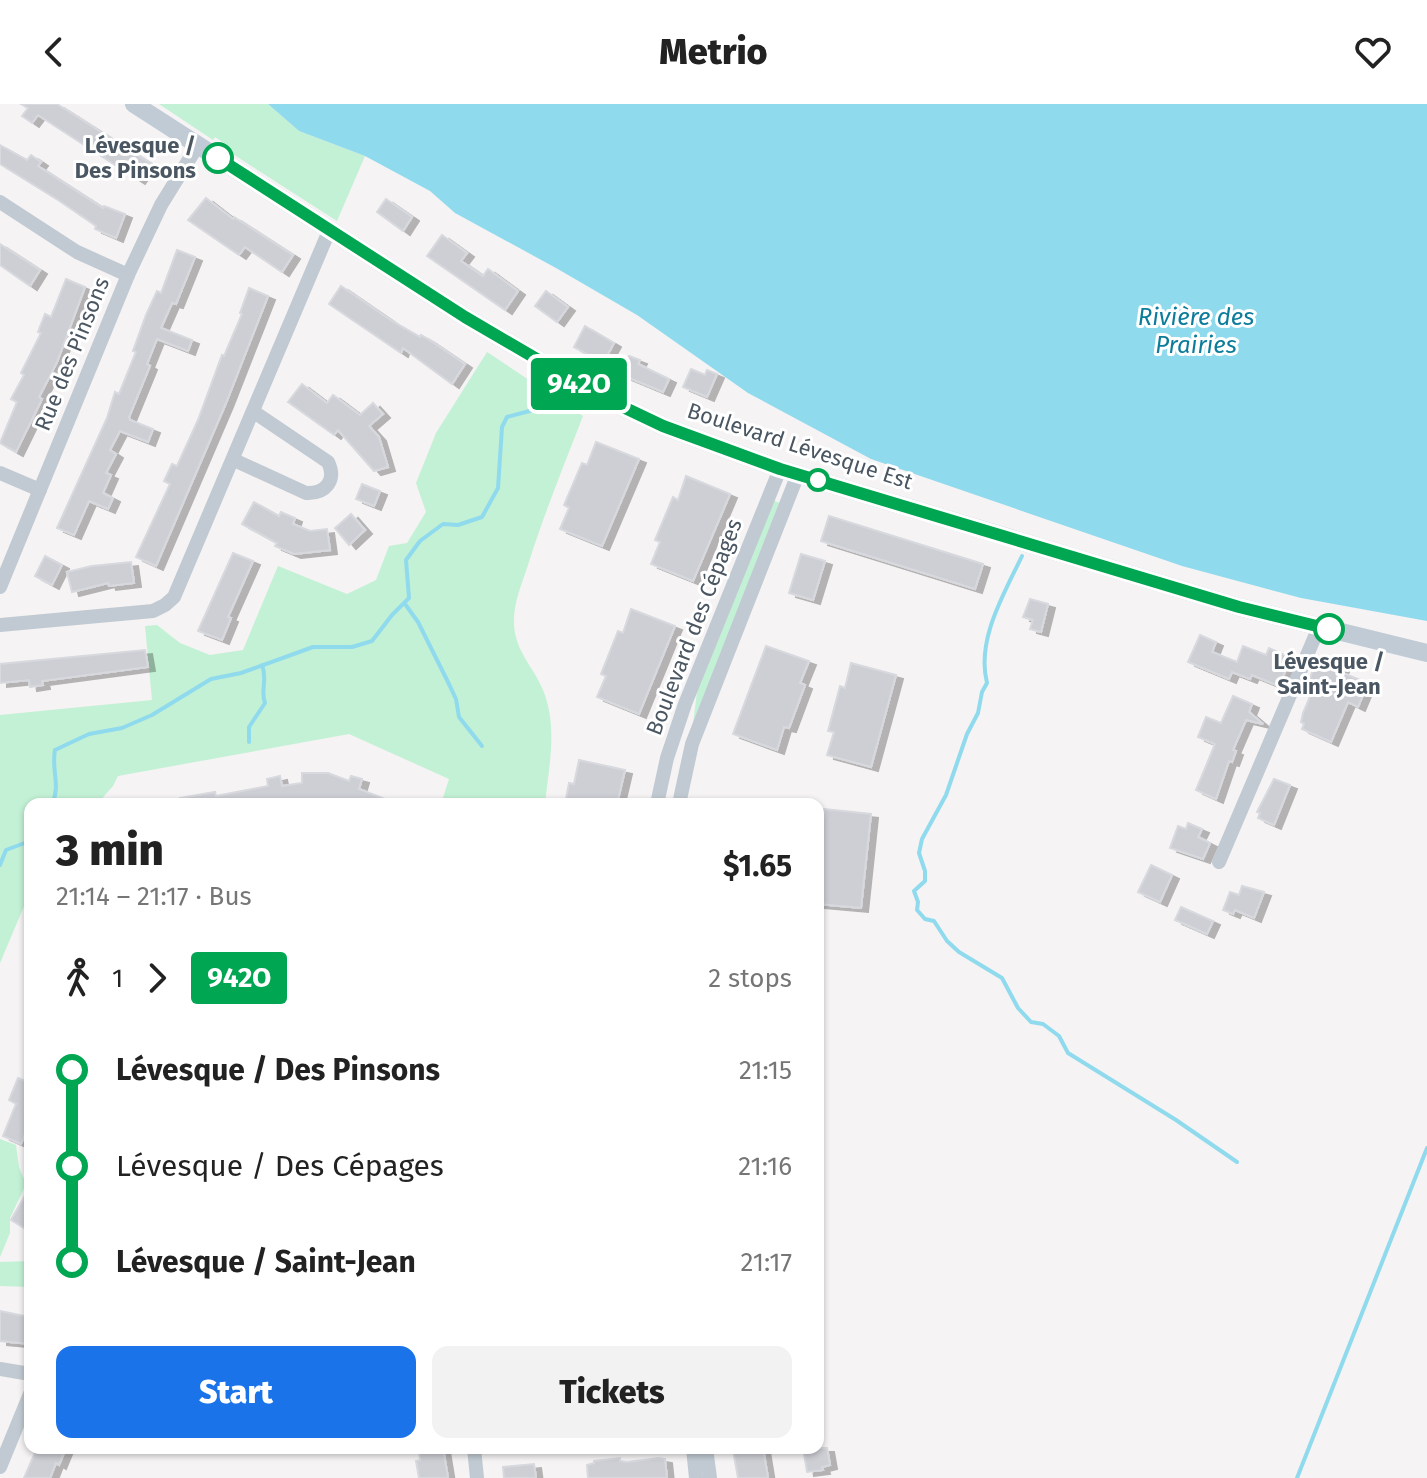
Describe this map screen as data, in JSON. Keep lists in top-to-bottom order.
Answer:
{
  "streets": {
    "street": ["Rue des Pinsons", "Boulevard Lévesque Est", "Boulevard des Cépages"]
  },
  "crossings": [
    ["Rue des Pinsons", "Boulevard Lévesque Est"],
    ["Boulevard Lévesque Est", "Boulevard des Cépages"]
  ],
  "water": ["Rivière des Prairies"],
  "places": ["Lévesque / Des Pinsons", "Lévesque / Saint-Jean"],
  "lines": ["bus line 942O"],
  "page": {
    "header": "Metrio",
    "on_map": "942O",
    "heading": ["3 min", "21:14 – 21:17 · Bus", "$1.65"],
    "legs": ["1", "942O", "2 stops"],
    "list": [
      {
        "name": "Lévesque / Des Pinsons",
        "value": "21:15"
      },
      {
        "name": "Lévesque / Des Cépages",
        "value": "21:16"
      },
      {
        "name": "Lévesque / Saint-Jean",
        "value": "21:17"
      }
    ],
    "buttons": ["Start", "Tickets"]
  }
}
